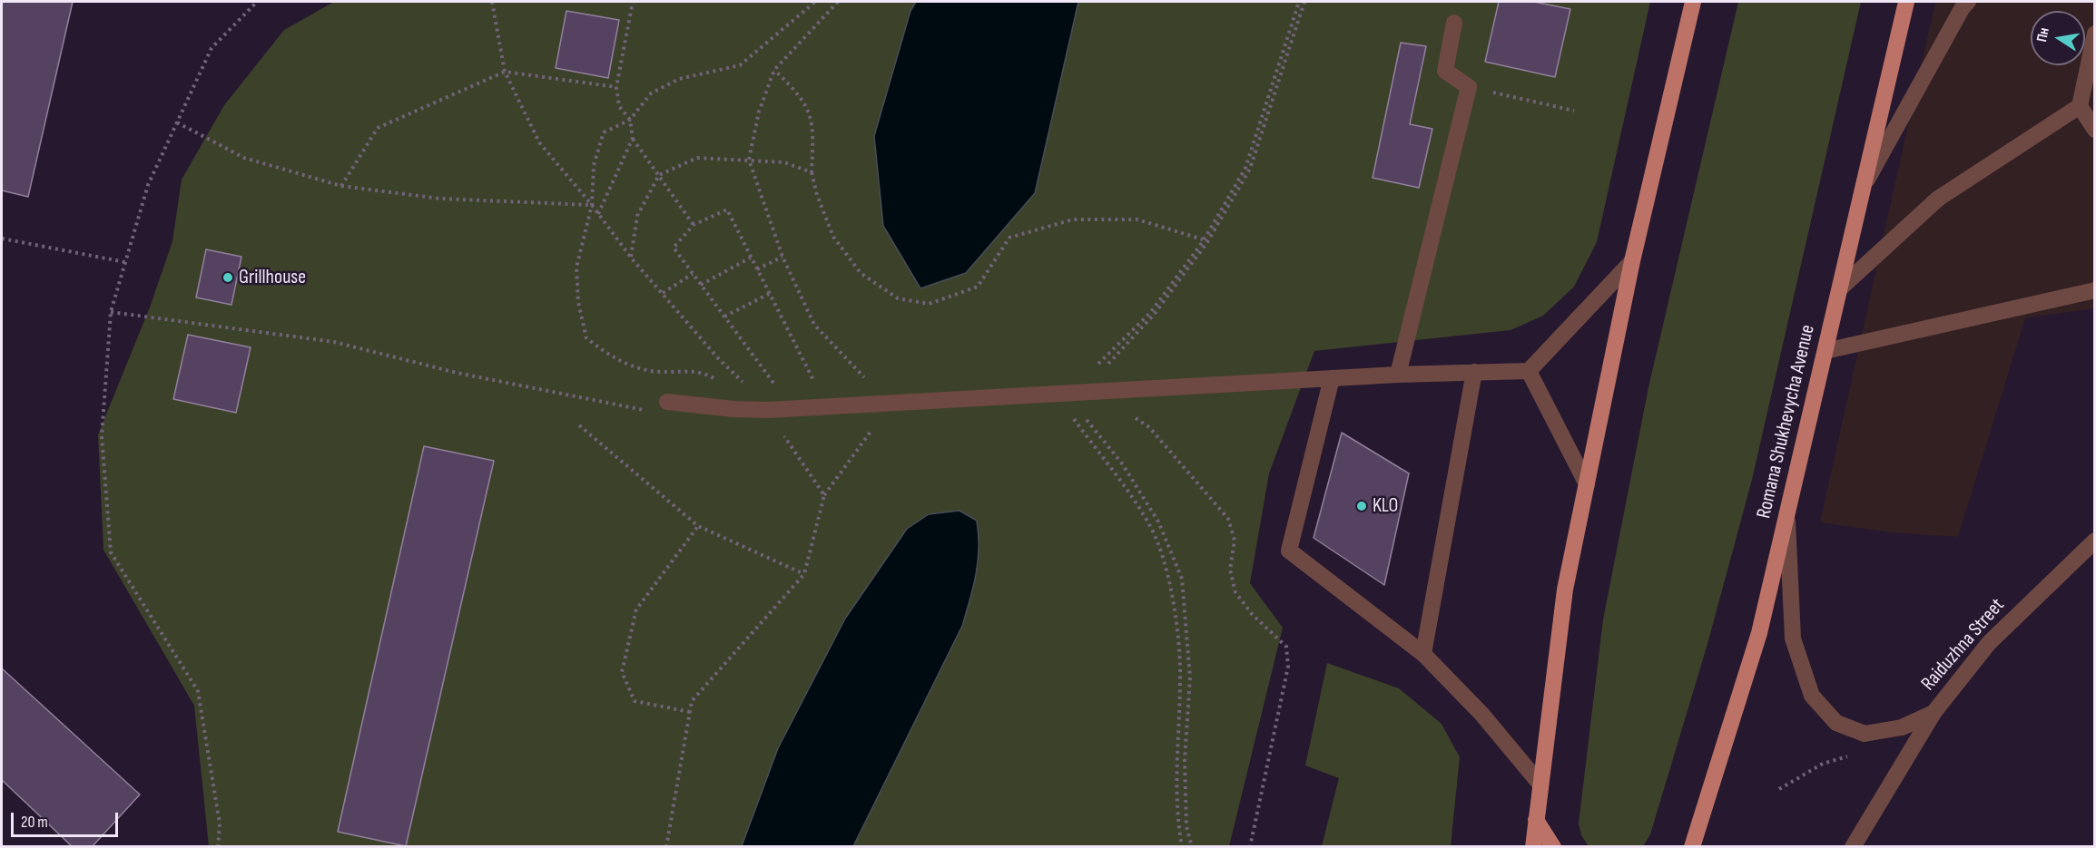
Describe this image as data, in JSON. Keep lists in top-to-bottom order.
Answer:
{
  "streets": {
    "main road": ["Romana Shukhevycha Avenue"],
    "street": ["Raiduzhna Street"]
  },
  "crossings": [
    ["Romana Shukhevycha Avenue", "Raiduzhna Street"]
  ],
  "places": ["Grillhouse", "KLO"],
  "scale_bar": "20 m",
  "north": "left"
}
